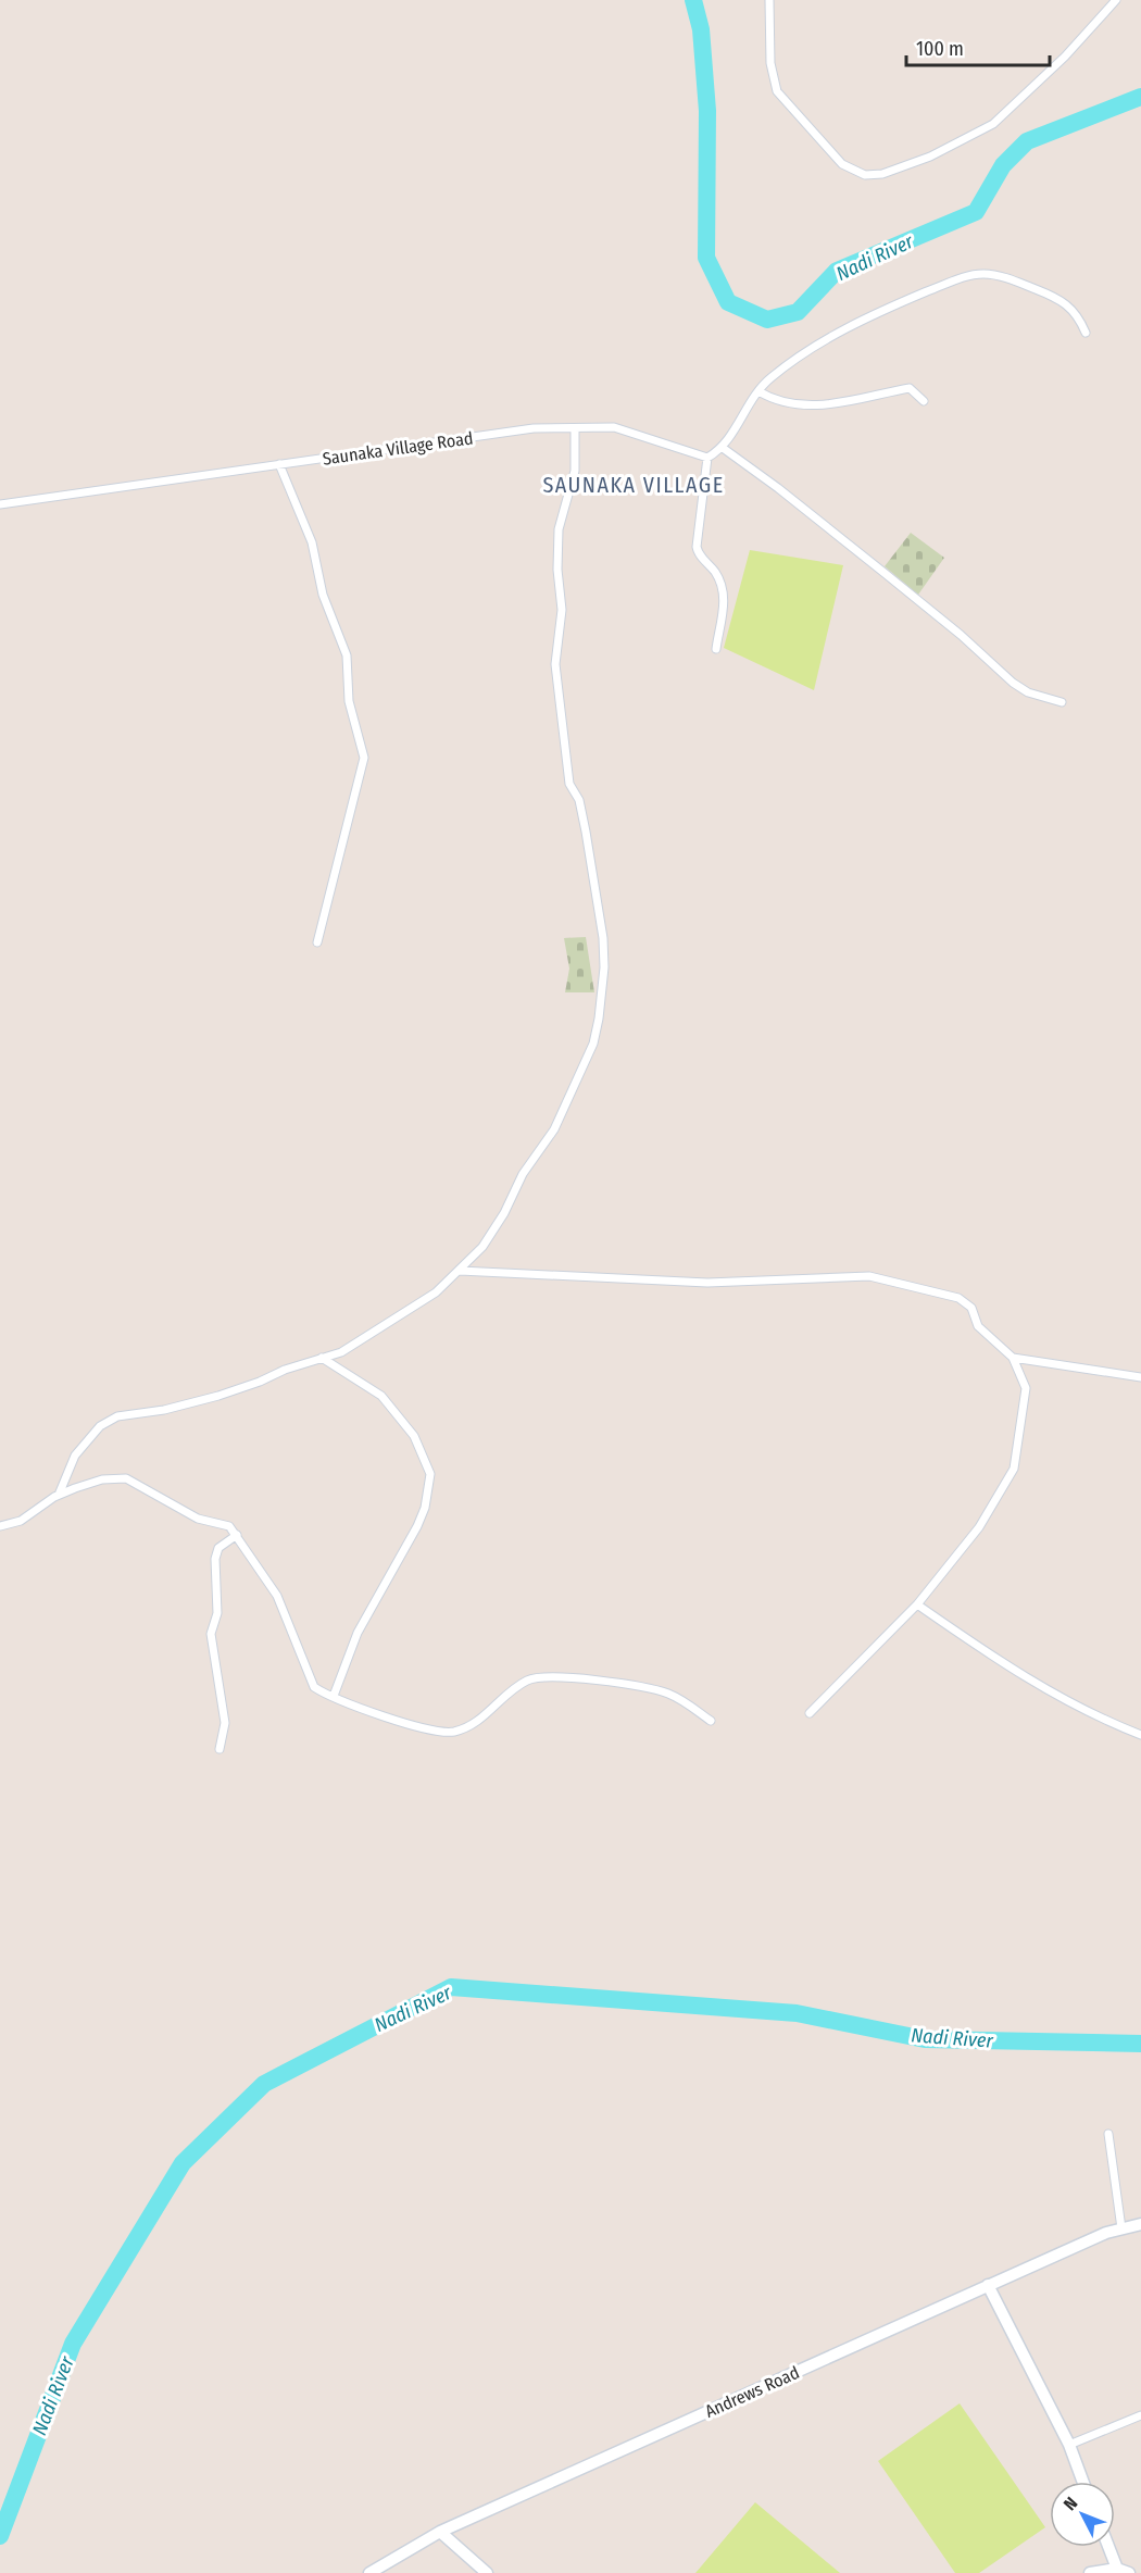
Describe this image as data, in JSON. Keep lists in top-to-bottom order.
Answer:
{
  "streets": {
    "main road": ["Andrews Road"],
    "street": ["Saunaka Village Road"]
  },
  "districts": ["SAUNAKA VILLAGE"],
  "water": ["Nadi River"],
  "scale_bar": "100 m",
  "north": "top left"
}
